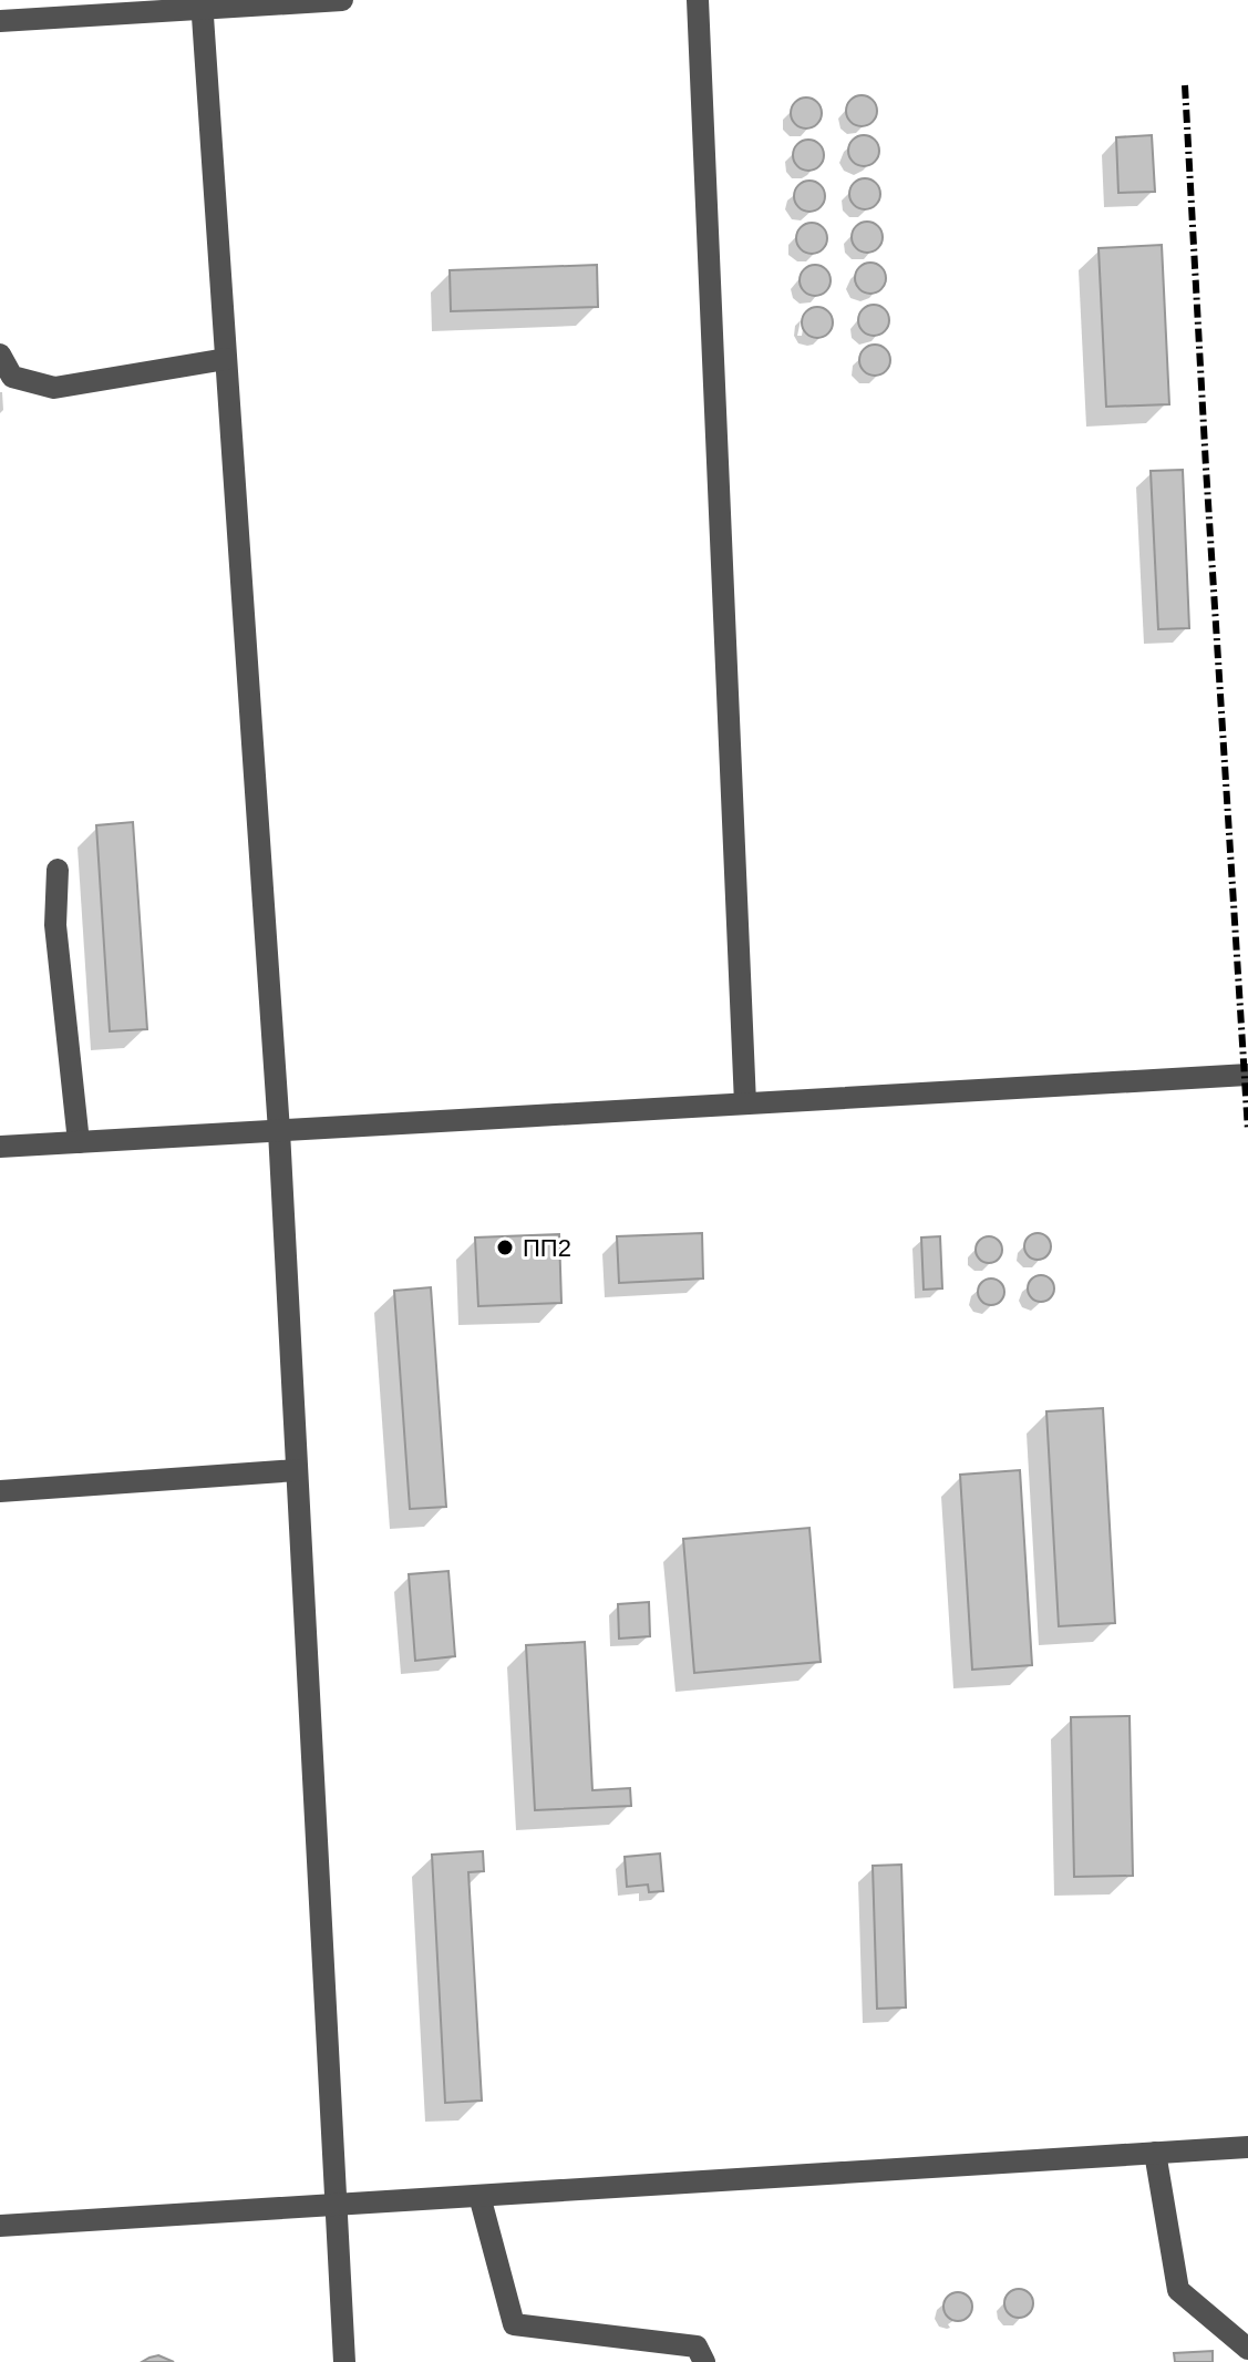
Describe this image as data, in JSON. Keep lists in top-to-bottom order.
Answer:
{
  "places": ["ПП2"]
}
